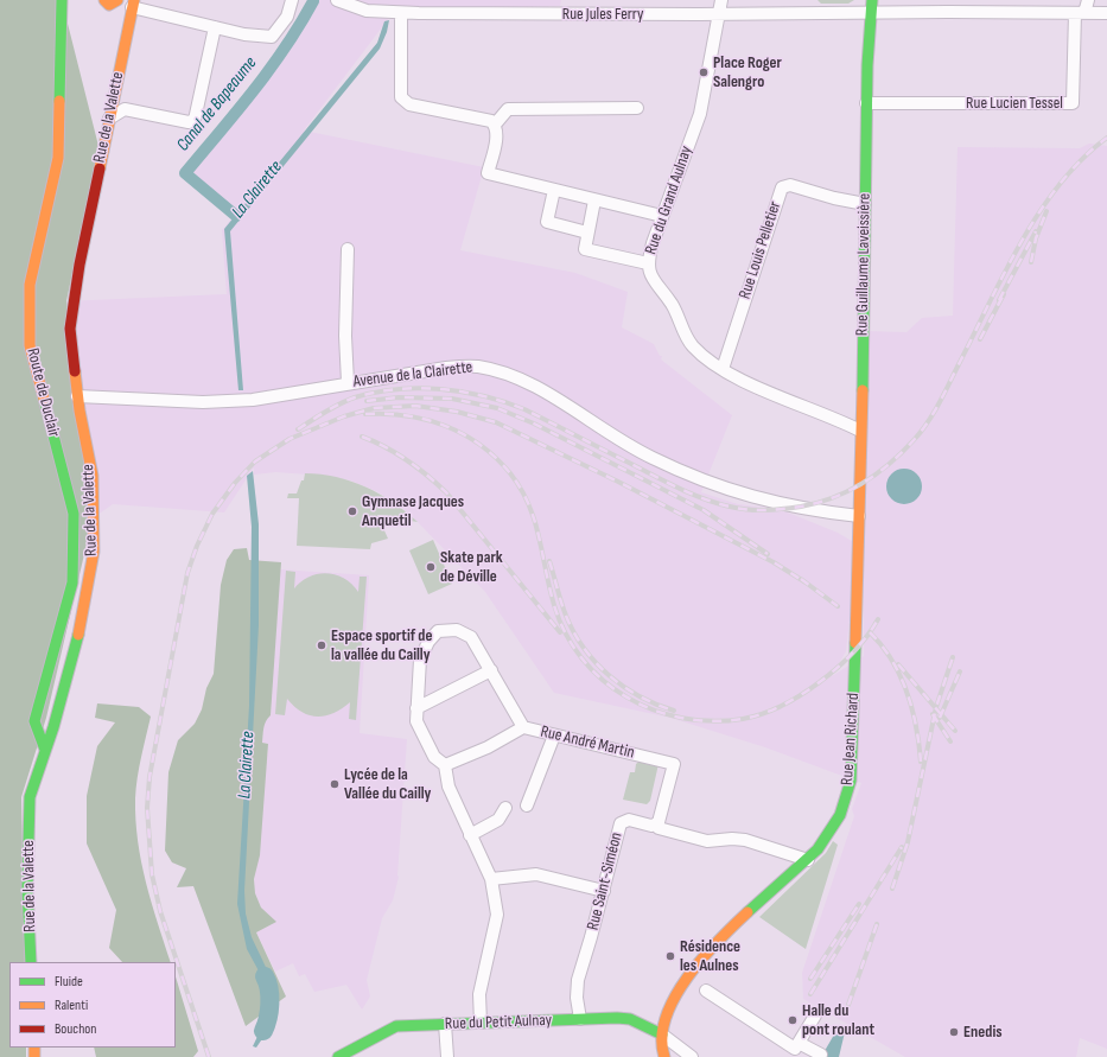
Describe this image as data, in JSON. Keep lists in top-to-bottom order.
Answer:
{
  "streets": {
    "street": [
      "Rue Jules Ferry",
      "Rue Lucien Tessel",
      "Rue de la Valette",
      "Rue du Grand Aulnay",
      "Rue Louis Pelletier",
      "Rue Guillaume Laveissière",
      "Avenue de la Clairette",
      "Route de Duclair",
      "Rue Jean Richard",
      "Rue André Martin",
      "Rue Saint-Siméon",
      "Rue du Petit Aulnay"
    ]
  },
  "crossings": [
    ["Rue Jules Ferry", "Rue Lucien Tessel"],
    ["Rue Jules Ferry", "Rue du Grand Aulnay"],
    ["Rue Jules Ferry", "Rue Guillaume Laveissière"],
    ["Rue Lucien Tessel", "Rue Guillaume Laveissière"],
    ["Rue de la Valette", "Avenue de la Clairette"],
    ["Rue de la Valette", "Route de Duclair"],
    ["Rue du Grand Aulnay", "Rue Louis Pelletier"],
    ["Rue du Grand Aulnay", "Rue Guillaume Laveissière"],
    ["Rue Louis Pelletier", "Rue Guillaume Laveissière"],
    ["Rue Guillaume Laveissière", "Avenue de la Clairette"],
    ["Rue Guillaume Laveissière", "Rue Jean Richard"],
    ["Avenue de la Clairette", "Rue Jean Richard"],
    ["Rue Jean Richard", "Rue Saint-Siméon"],
    ["Rue Jean Richard", "Rue du Petit Aulnay"],
    ["Rue André Martin", "Rue Saint-Siméon"],
    ["Rue Saint-Siméon", "Rue du Petit Aulnay"]
  ],
  "water": ["Canal de Bapeaume", "La Clairette"],
  "places": [
    "Place Roger Salengro",
    "Gymnase Jacques Anquetil",
    "Skate park de Déville",
    "Espace sportif de la vallée du Cailly",
    "Lycée de la Vallée du Cailly",
    "Résidence les Aulnes",
    "Halle du pont roulant",
    "Enedis"
  ],
  "legend": ["Fluide", "Ralenti", "Bouchon"]
}
